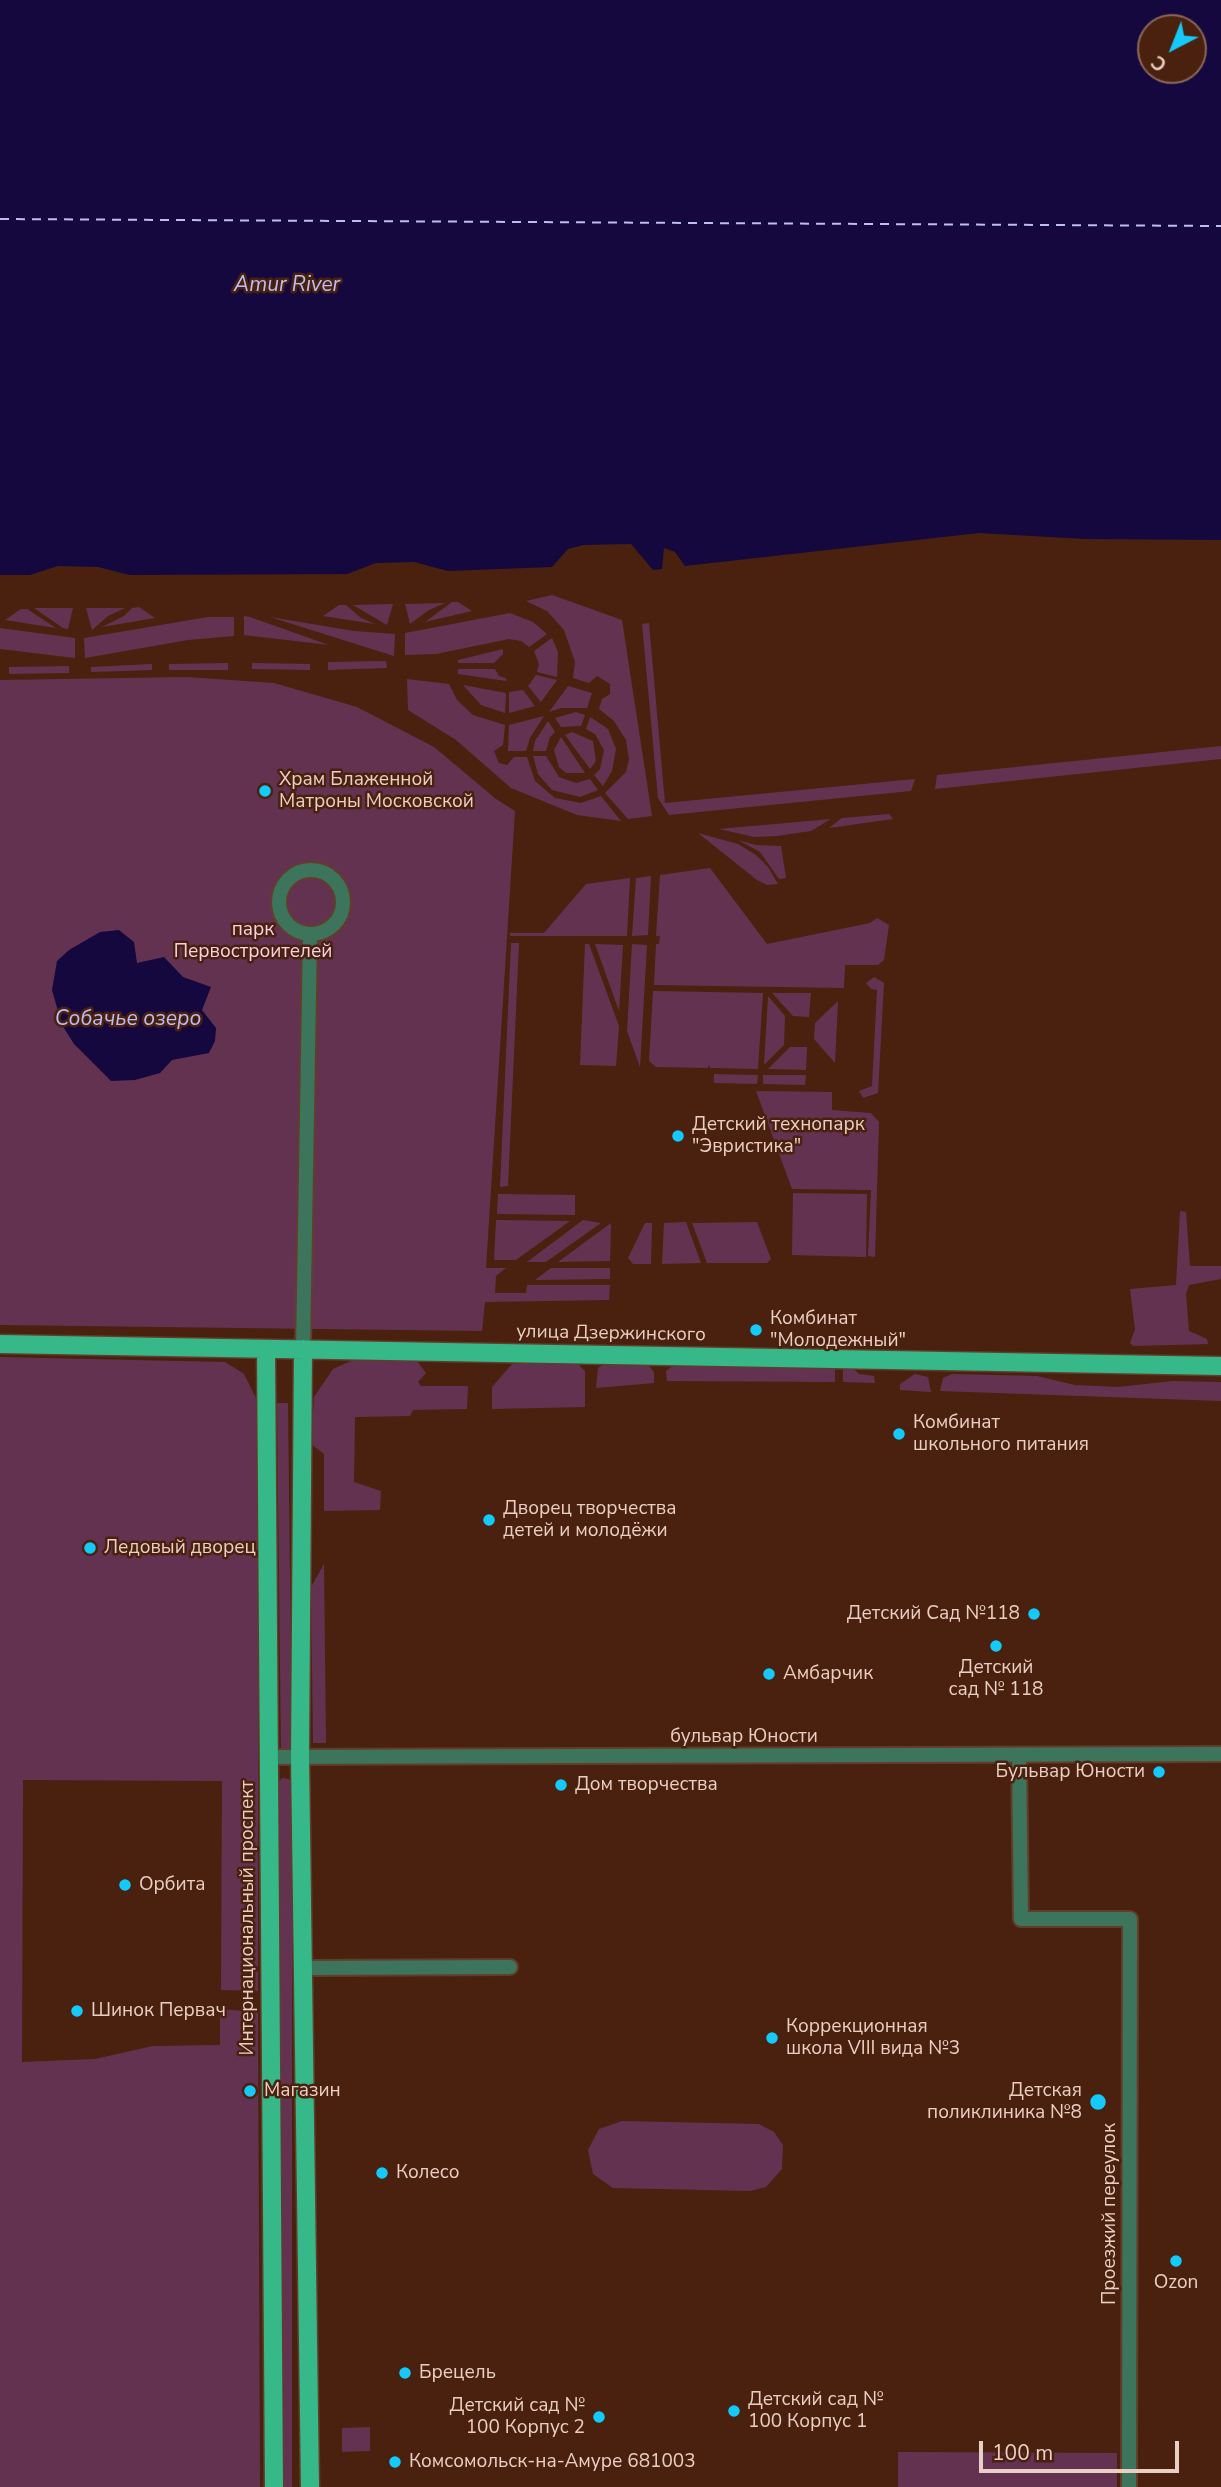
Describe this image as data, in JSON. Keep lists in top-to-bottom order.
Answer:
{
  "streets": {
    "main road": ["улица Дзержинского", "Интернациональный проспект"],
    "street": ["бульвар Юности", "Проезжий переулок"]
  },
  "crossings": [
    ["улица Дзержинского", "Интернациональный проспект"],
    ["бульвар Юности", "Интернациональный проспект"],
    ["бульвар Юности", "Проезжий переулок"]
  ],
  "water": ["Amur River", "Собачье озеро"],
  "parks": ["парк Первостроителей"],
  "places": [
    "Храм Блаженной Матроны Московской",
    "Детский технопарк \"Эвристика\"",
    "Комбинат \"Молодежный\"",
    "Комбинат школьного питания",
    "Дворец творчества детей и молодёжи",
    "Ледовый дворец",
    "Детский Сад №118",
    "Детский сад № 118",
    "Амбарчик",
    "Бульвар Юности",
    "Дом творчества",
    "Орбита",
    "Шинок Первач",
    "Коррекционная школа VIII вида №3",
    "Магазин",
    "Детская поликлиника №8",
    "Колесо",
    "Ozon",
    "Брецель",
    "Детский сад № 100 Корпус 1",
    "Детский сад № 100 Корпус 2",
    "Комсомольск-на-Амуре 681003"
  ],
  "scale_bar": "100 m",
  "north": "bottom left"
}
